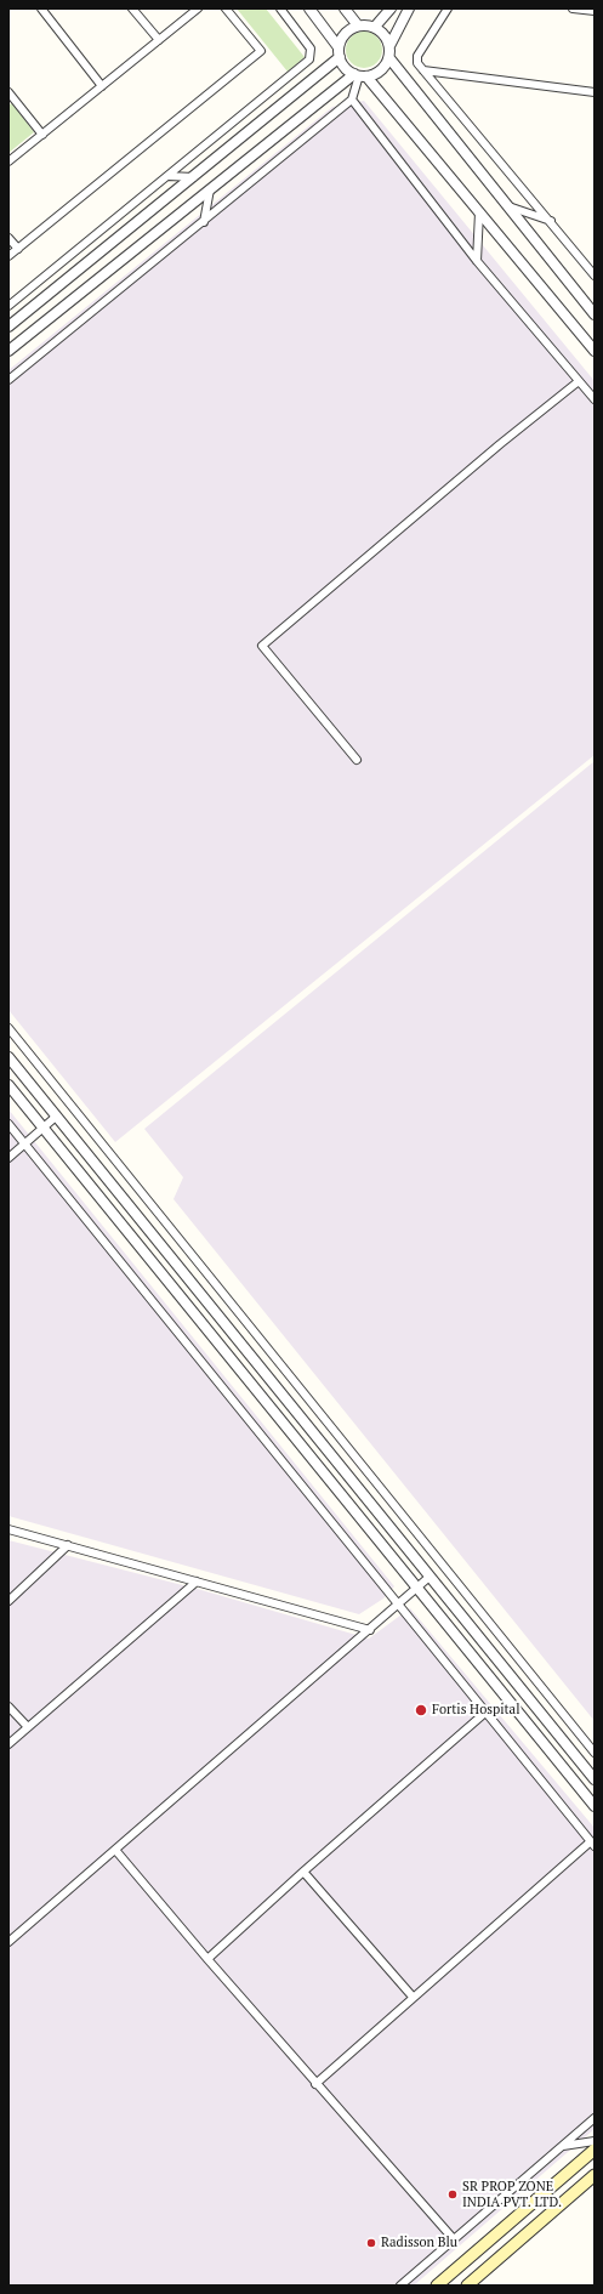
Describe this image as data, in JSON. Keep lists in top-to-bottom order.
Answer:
{
  "places": ["Fortis Hospital", "SR PROP ZONE INDIA PVT. LTD.", "Radisson Blu"]
}
